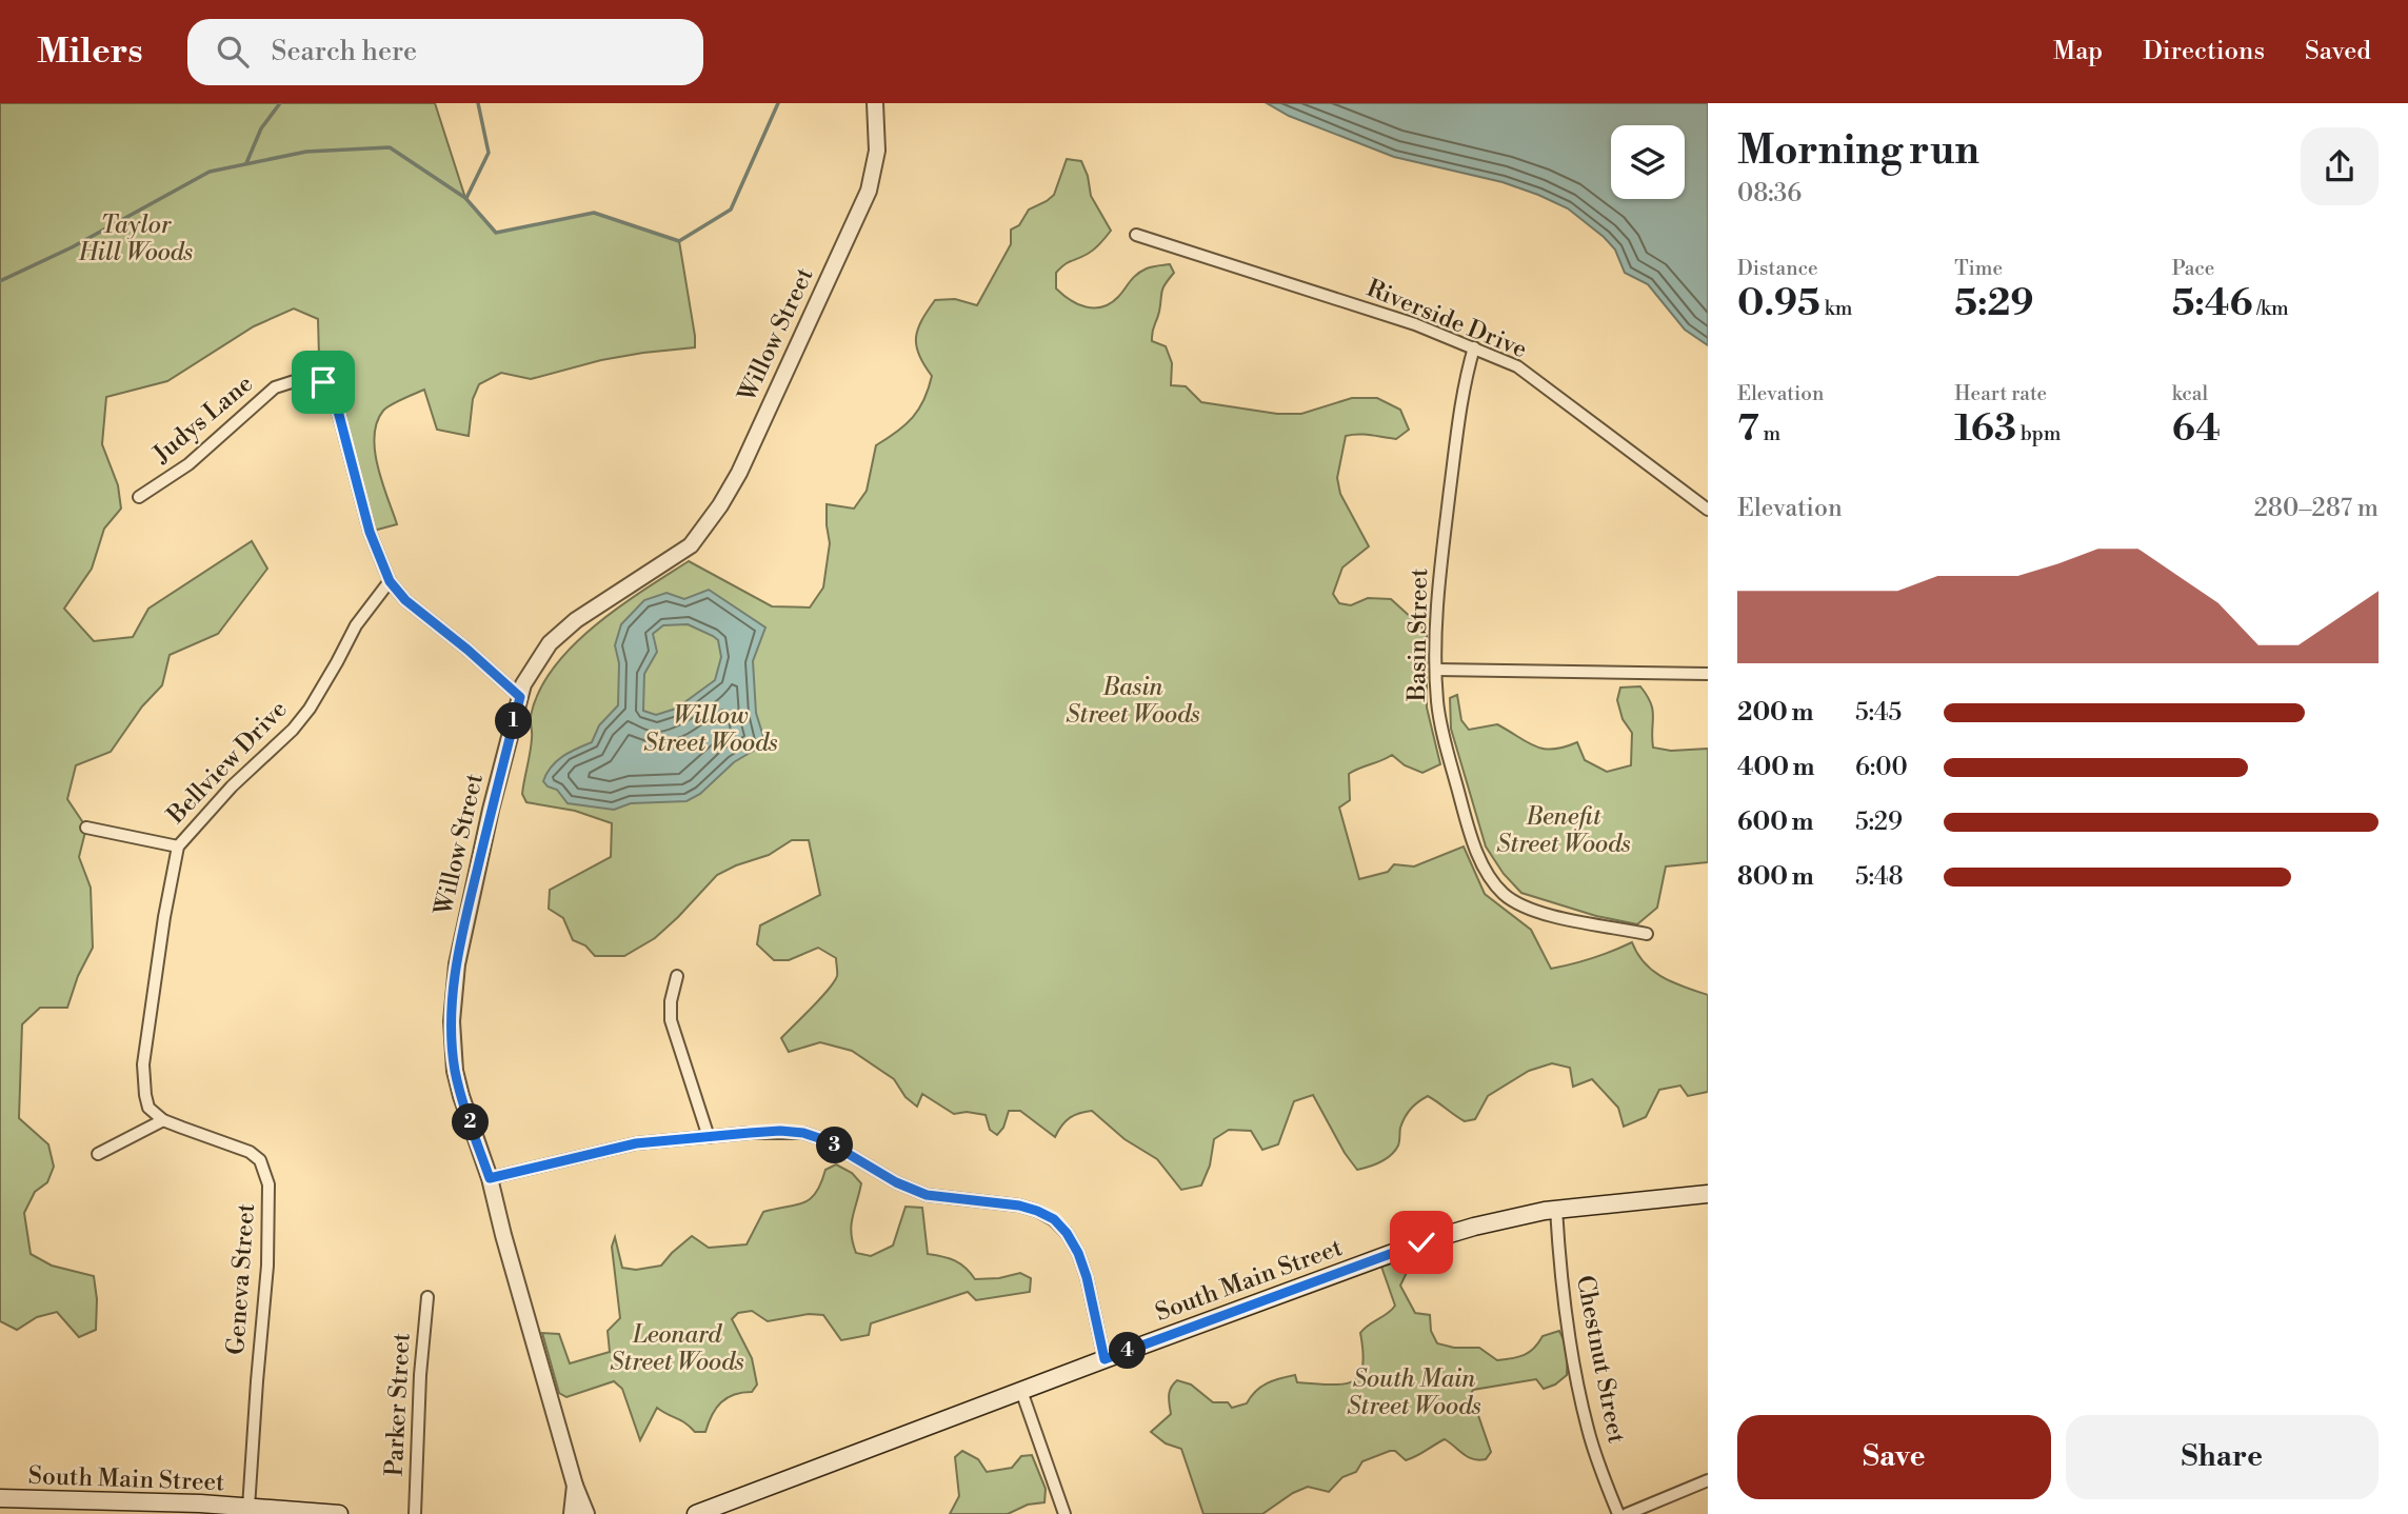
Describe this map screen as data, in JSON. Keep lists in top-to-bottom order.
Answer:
{
  "streets": {
    "main road": ["South Main Street"],
    "street": [
      "Riverside Drive",
      "Willow Street",
      "Judys Lane",
      "Basin Street",
      "Bellview Drive",
      "Geneva Street",
      "Chestnut Street",
      "Parker Street"
    ]
  },
  "crossings": [
    ["Riverside Drive", "Basin Street"],
    ["Judys Lane", "Bellview Drive"],
    ["Bellview Drive", "Geneva Street"],
    ["Geneva Street", "South Main Street"],
    ["South Main Street", "Chestnut Street"]
  ],
  "parks": [
    "Taylor Hill Woods",
    "Basin Street Woods",
    "Willow Street Woods",
    "Benefit Street Woods",
    "Leonard Street Woods",
    "South Main Street Woods"
  ],
  "page": {
    "header": "Milers",
    "search": "Search here",
    "nav": ["Map", "Directions", "Saved"],
    "heading": ["Morning run", "08:36"],
    "stats": [
      ["Distance", "0.95 km"],
      ["Time", "5:29"],
      ["Pace", "5:46 /km"],
      ["Elevation", "7 m"],
      ["Heart rate", "163 bpm"],
      ["kcal", "64"]
    ],
    "chart": ["Elevation", "280–287 m"],
    "list": [
      {
        "name": "200 m",
        "note": "5:45"
      },
      {
        "name": "400 m",
        "note": "6:00"
      },
      {
        "name": "600 m",
        "note": "5:29"
      },
      {
        "name": "800 m",
        "note": "5:48"
      }
    ],
    "pins": [
      "1",
      "2",
      "3",
      "4"
    ],
    "buttons": ["Save", "Share"]
  }
}
